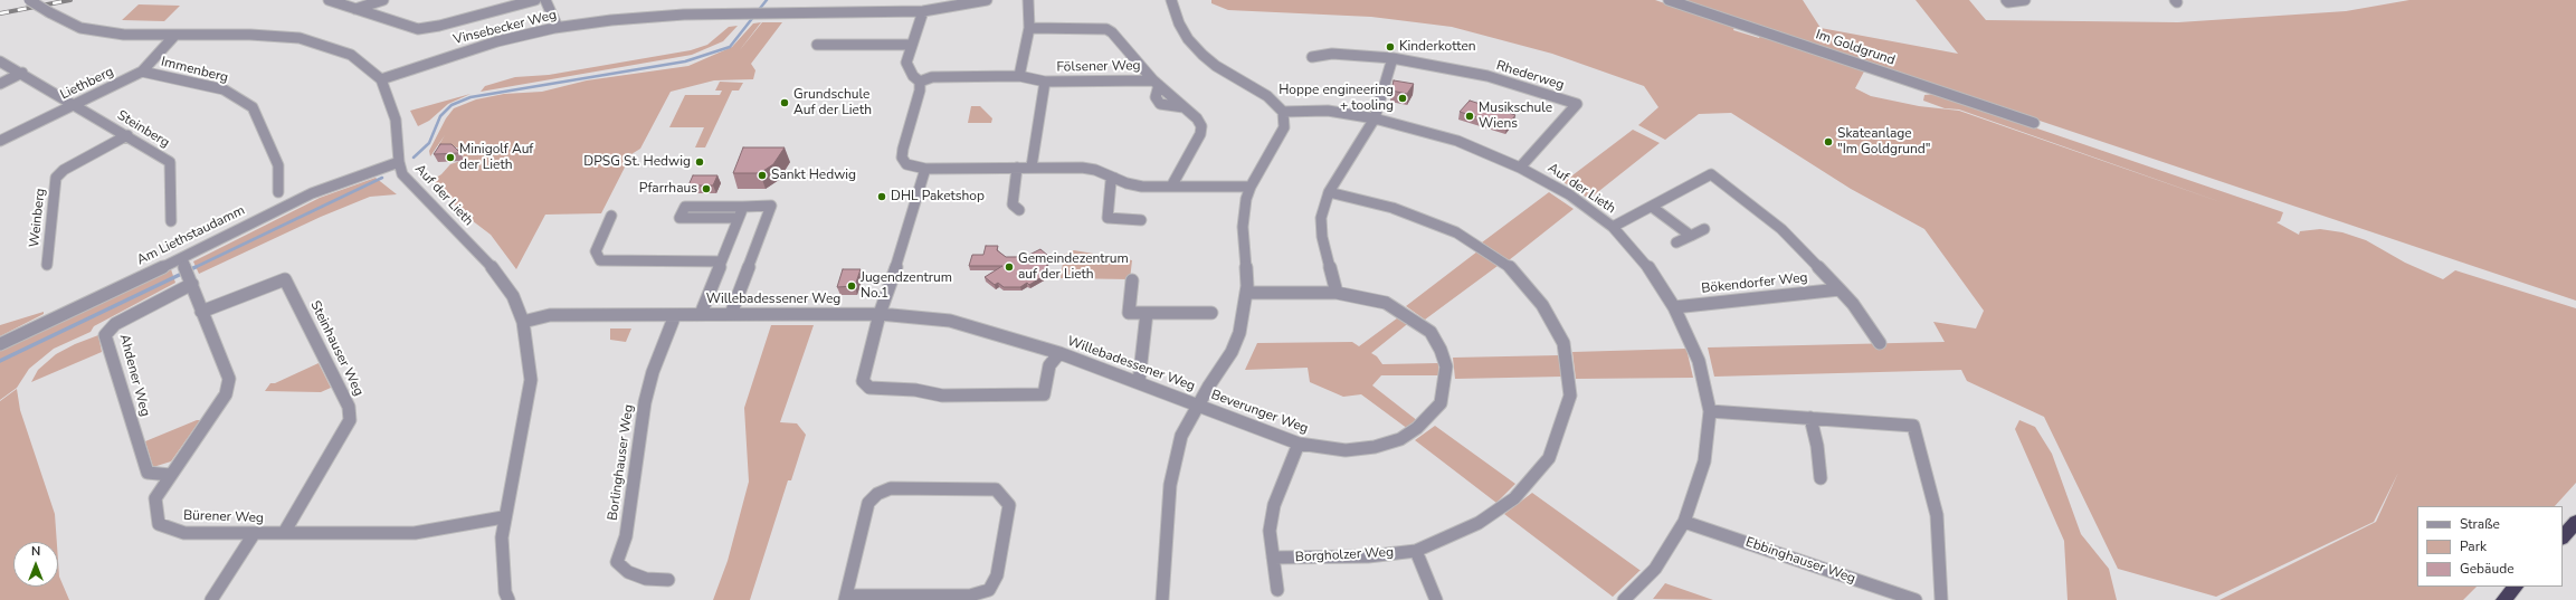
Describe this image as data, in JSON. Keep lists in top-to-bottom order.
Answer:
{
  "streets": {
    "street": [
      "Vinsebecker Weg",
      "Im Goldgrund",
      "Fölsener Weg",
      "Immenberg",
      "Rhederweg",
      "Liethberg",
      "Steinberg",
      "Auf der Lieth",
      "Weinberg",
      "Am Liethstaudamm",
      "Bökendorfer Weg",
      "Willebadessener Weg",
      "Steinhauser Weg",
      "Ahdener Weg",
      "Beverunger Weg",
      "Borlinghauser Weg",
      "Bürener Weg",
      "Borgholzer Weg",
      "Ebbinghauser Weg"
    ]
  },
  "crossings": [
    ["Vinsebecker Weg", "Auf der Lieth"],
    ["Immenberg", "Liethberg"],
    ["Rhederweg", "Auf der Lieth"],
    ["Liethberg", "Steinberg"],
    ["Liethberg", "Auf der Lieth"],
    ["Steinberg", "Weinberg"],
    ["Auf der Lieth", "Am Liethstaudamm"],
    ["Auf der Lieth", "Bökendorfer Weg"],
    ["Auf der Lieth", "Willebadessener Weg"],
    ["Auf der Lieth", "Bürener Weg"],
    ["Auf der Lieth", "Ebbinghauser Weg"],
    ["Am Liethstaudamm", "Ahdener Weg"],
    ["Am Liethstaudamm", "Bürener Weg"],
    ["Willebadessener Weg", "Beverunger Weg"],
    ["Willebadessener Weg", "Borlinghauser Weg"],
    ["Steinhauser Weg", "Bürener Weg"],
    ["Ahdener Weg", "Bürener Weg"]
  ],
  "places": [
    "Kinderkotten",
    "Hoppe engineering + tooling",
    "Grundschule Auf der Lieth",
    "Musikschule Wiens",
    "Skateanlage \"Im Goldgrund\"",
    "Minigolf Auf der Lieth",
    "DPSG St. Hedwig",
    "Sankt Hedwig",
    "Pfarrhaus",
    "DHL Paketshop",
    "Gemeindezentrum auf der Lieth",
    "Jugendzentrum No.1"
  ],
  "legend": ["Straße", "Park", "Gebäude"],
  "north": "top"
}
